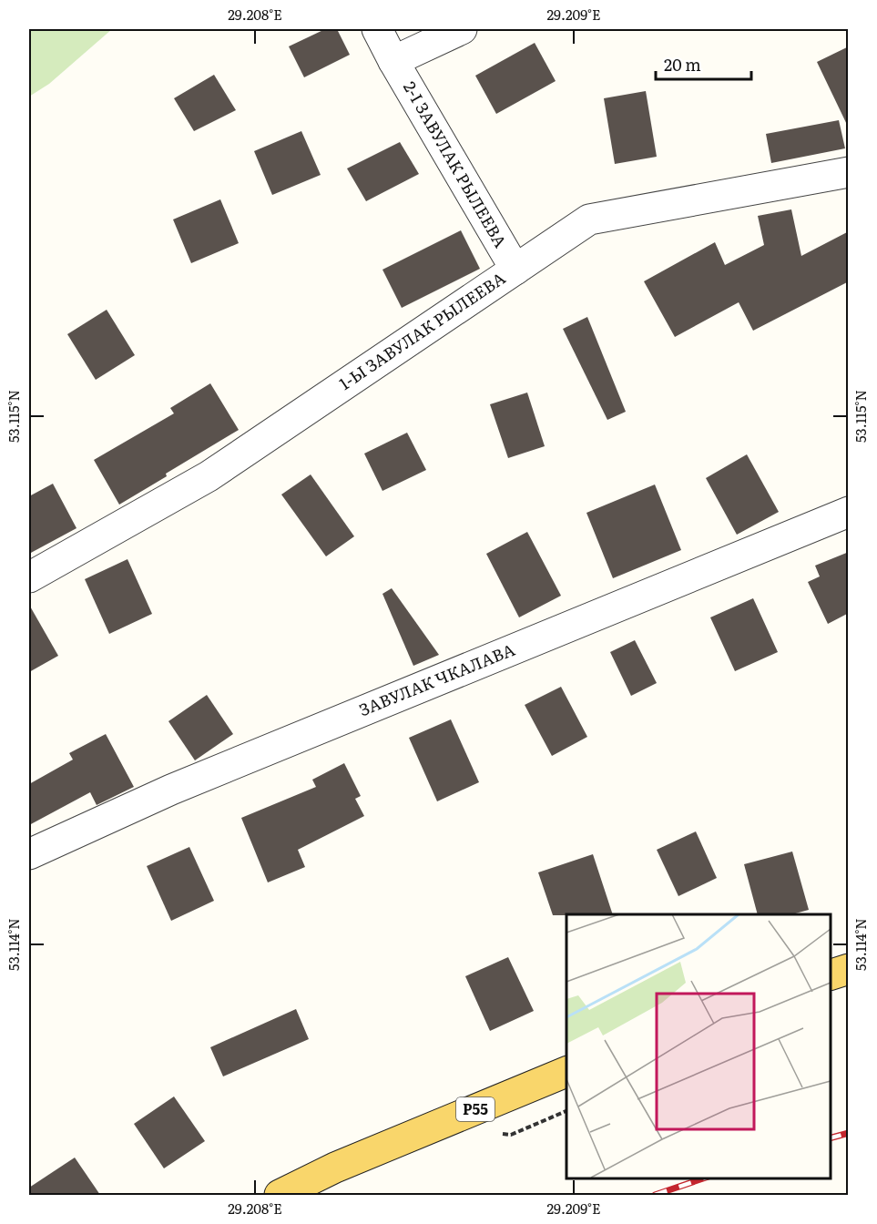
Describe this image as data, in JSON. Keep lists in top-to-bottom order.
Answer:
{
  "streets": {
    "main road": ["Р55"],
    "street": ["2-І ЗАВУЛАК РЫЛЕЕВА", "1-Ы ЗАВУЛАК РЫЛЕЕВА", "ЗАВУЛАК ЧКАЛАВА"]
  },
  "crossings": [
    ["2-І ЗАВУЛАК РЫЛЕЕВА", "1-Ы ЗАВУЛАК РЫЛЕЕВА"]
  ],
  "scale_bar": "20 m",
  "coordinates": [
    "29.208°E",
    "29.209°E",
    "53.115°N",
    "53.114°N"
  ]
}
